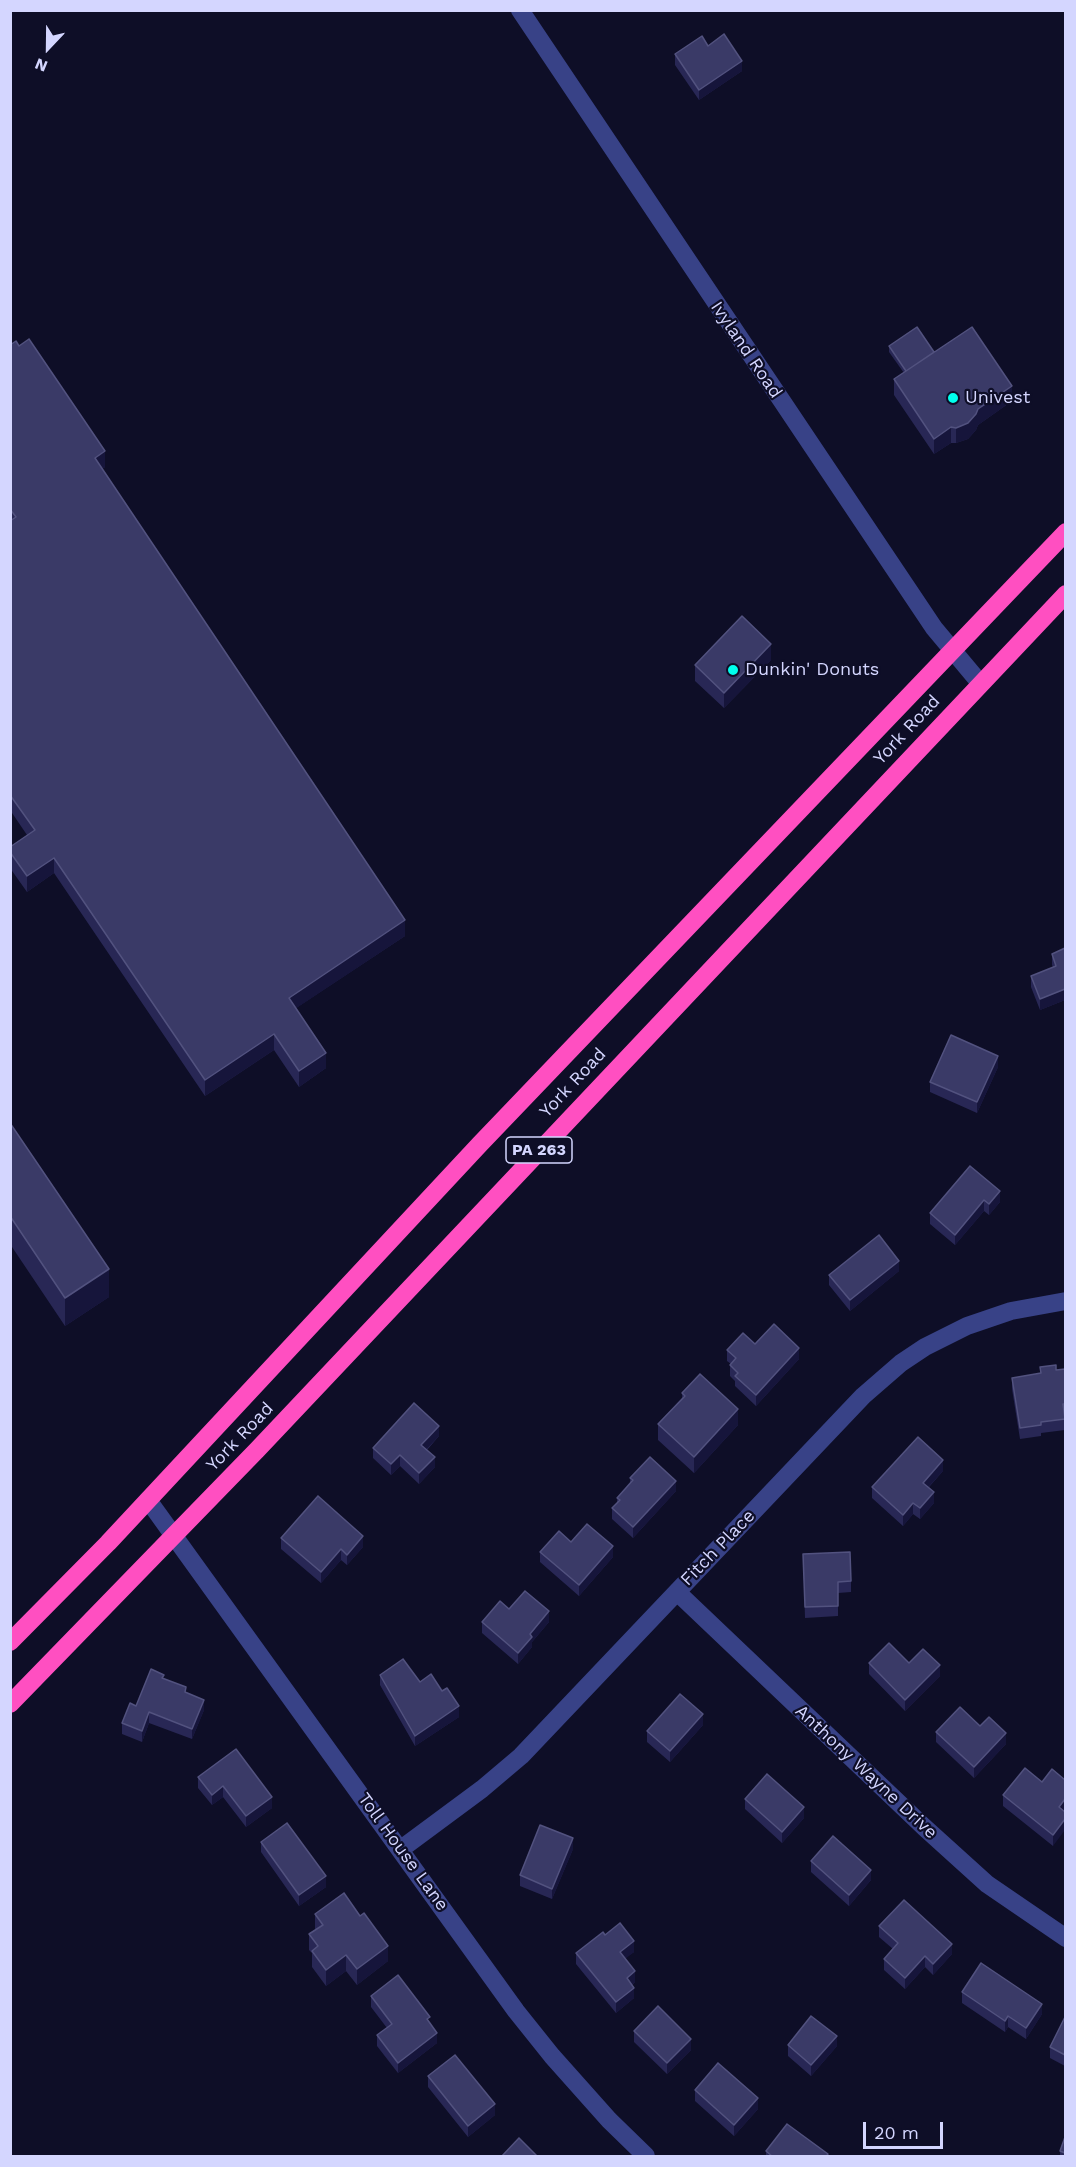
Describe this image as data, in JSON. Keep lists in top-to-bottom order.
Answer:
{
  "streets": {
    "highway": ["York Road", "PA 263"],
    "street": [
      "Ivyland Road",
      "Fitch Place",
      "Anthony Wayne Drive",
      "Toll House Lane"
    ]
  },
  "crossings": [
    ["Ivyland Road", "York Road"],
    ["York Road", "Toll House Lane"],
    ["Fitch Place", "Anthony Wayne Drive"],
    ["Fitch Place", "Toll House Lane"]
  ],
  "places": ["Univest", "Dunkin' Donuts"],
  "scale_bar": "20 m",
  "north": "bottom"
}
